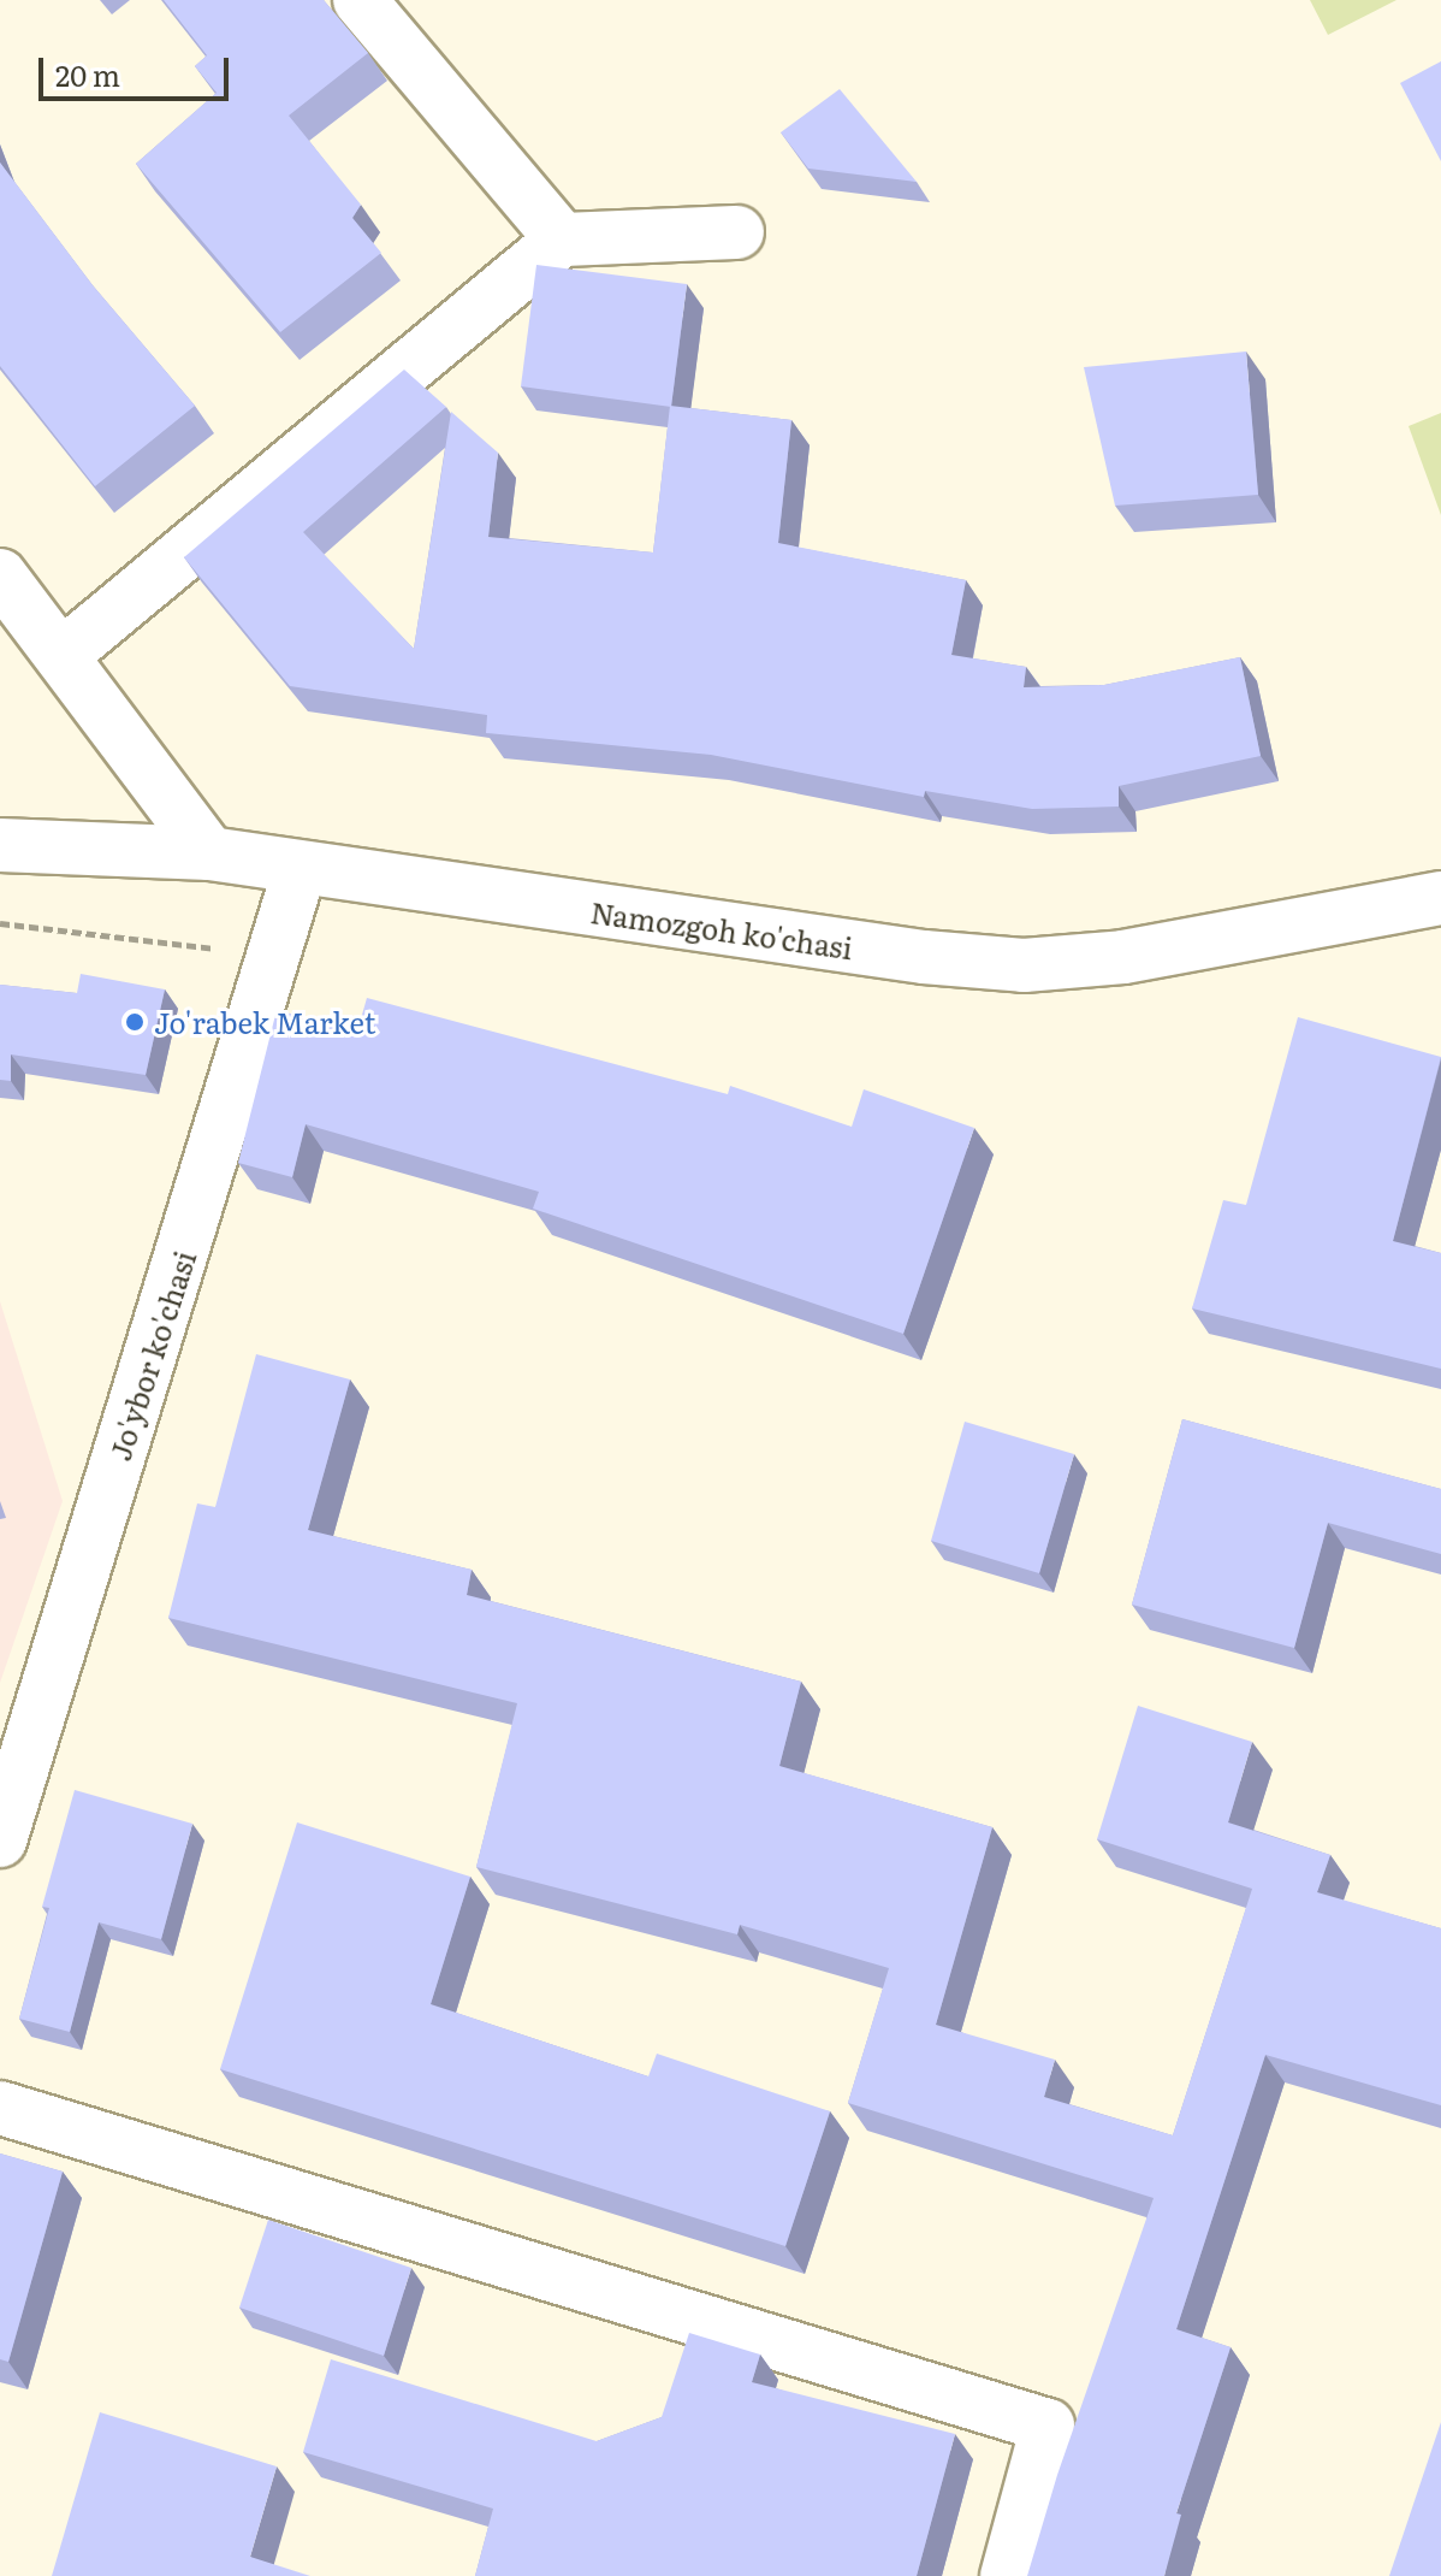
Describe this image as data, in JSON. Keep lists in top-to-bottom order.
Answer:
{
  "streets": {
    "street": ["Namozgoh ko'chasi", "Jo'ybor ko'chasi"]
  },
  "crossings": [
    ["Namozgoh ko'chasi", "Jo'ybor ko'chasi"]
  ],
  "places": ["Jo'rabek Market"],
  "scale_bar": "20 m"
}
